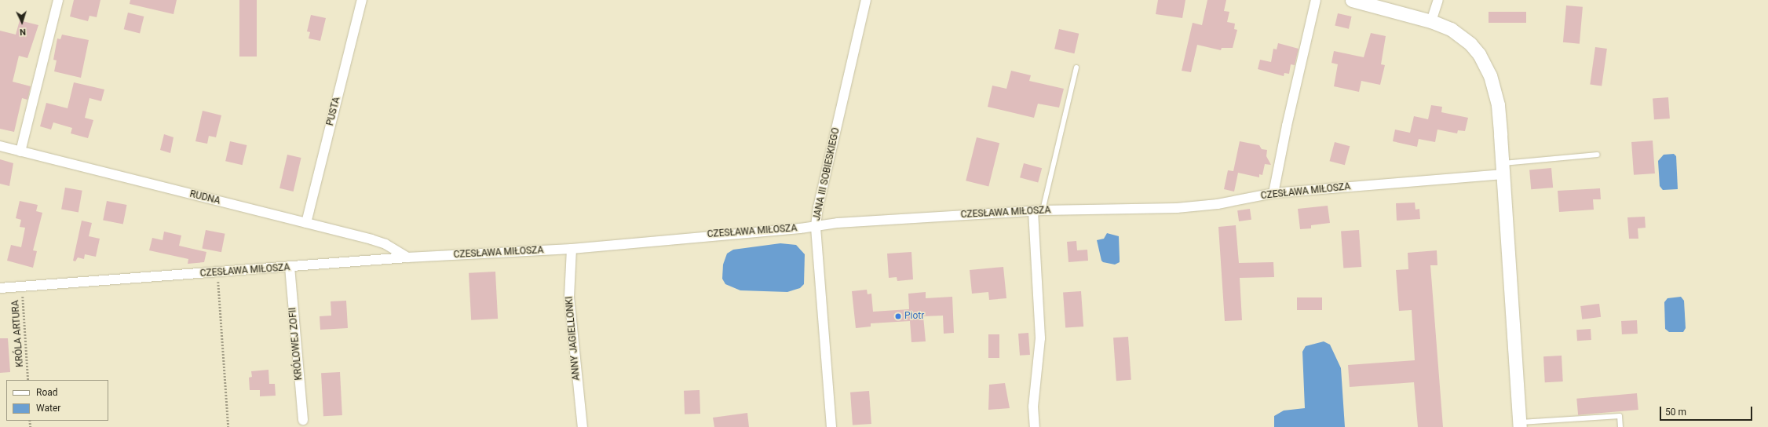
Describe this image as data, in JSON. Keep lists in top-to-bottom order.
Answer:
{
  "streets": {
    "street": [
      "PUSTA",
      "JANA III SOBIESKIEGO",
      "CZESŁAWA MIŁOSZA",
      "RUDNA",
      "ANNY JAGIELLONKI",
      "KRÓLOWEJ ZOFII"
    ],
    "path": ["KRÓLA ARTURA"]
  },
  "crossings": [
    ["PUSTA", "RUDNA"],
    ["JANA III SOBIESKIEGO", "CZESŁAWA MIŁOSZA"],
    ["CZESŁAWA MIŁOSZA", "RUDNA"],
    ["CZESŁAWA MIŁOSZA", "KRÓLA ARTURA"],
    ["CZESŁAWA MIŁOSZA", "ANNY JAGIELLONKI"],
    ["CZESŁAWA MIŁOSZA", "KRÓLOWEJ ZOFII"]
  ],
  "places": ["Piotr"],
  "legend": ["Road", "Water"],
  "scale_bar": "50 m",
  "north": "bottom"
}
